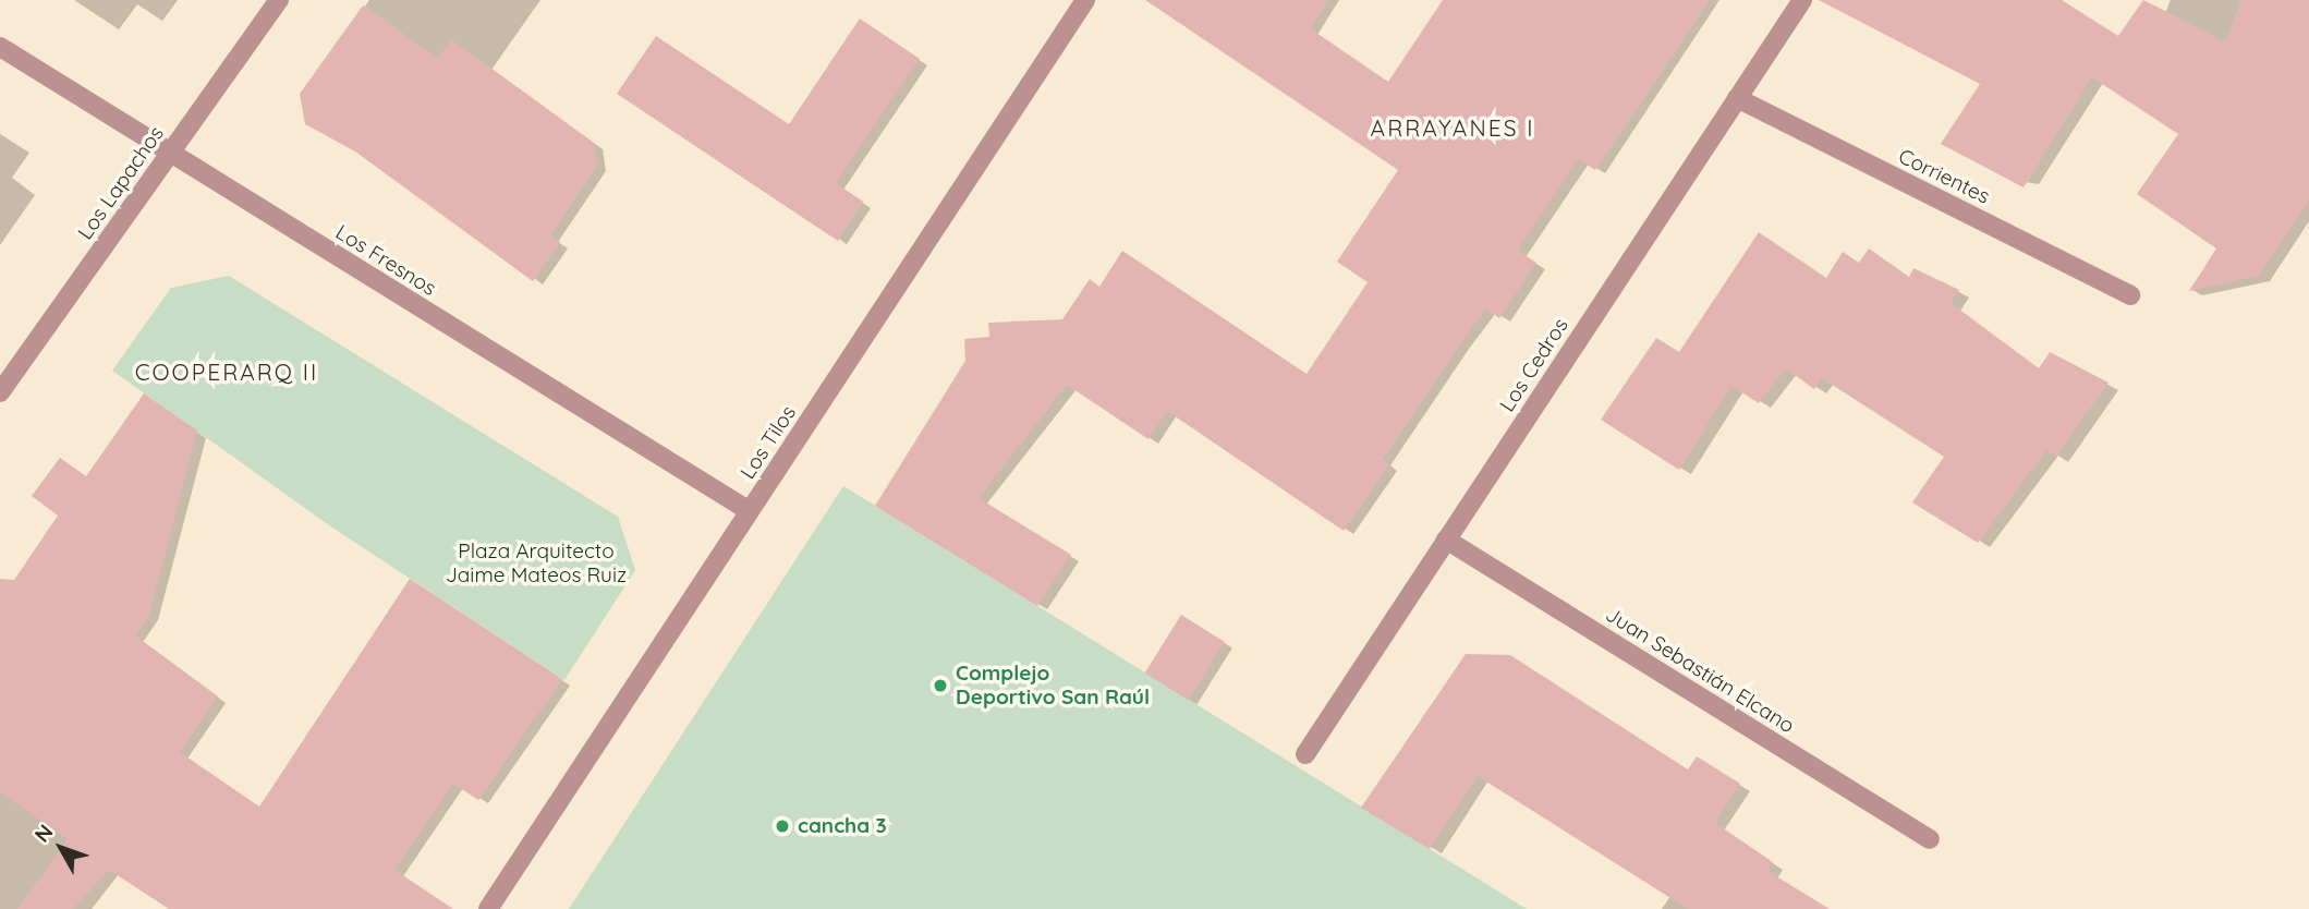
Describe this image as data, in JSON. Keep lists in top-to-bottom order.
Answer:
{
  "streets": {
    "street": [
      "Corrientes",
      "Los Lapachos",
      "Los Fresnos",
      "Los Cedros",
      "Los Tilos",
      "Juan Sebastián Elcano"
    ]
  },
  "crossings": [
    ["Corrientes", "Los Cedros"],
    ["Los Lapachos", "Los Fresnos"],
    ["Los Fresnos", "Los Tilos"],
    ["Los Cedros", "Juan Sebastián Elcano"]
  ],
  "districts": ["ARRAYANES I", "COOPERARQ II"],
  "parks": ["Plaza Arquitecto Jaime Mateos Ruiz"],
  "places": ["Complejo Deportivo San Raúl", "cancha 3"],
  "north": "top left"
}
